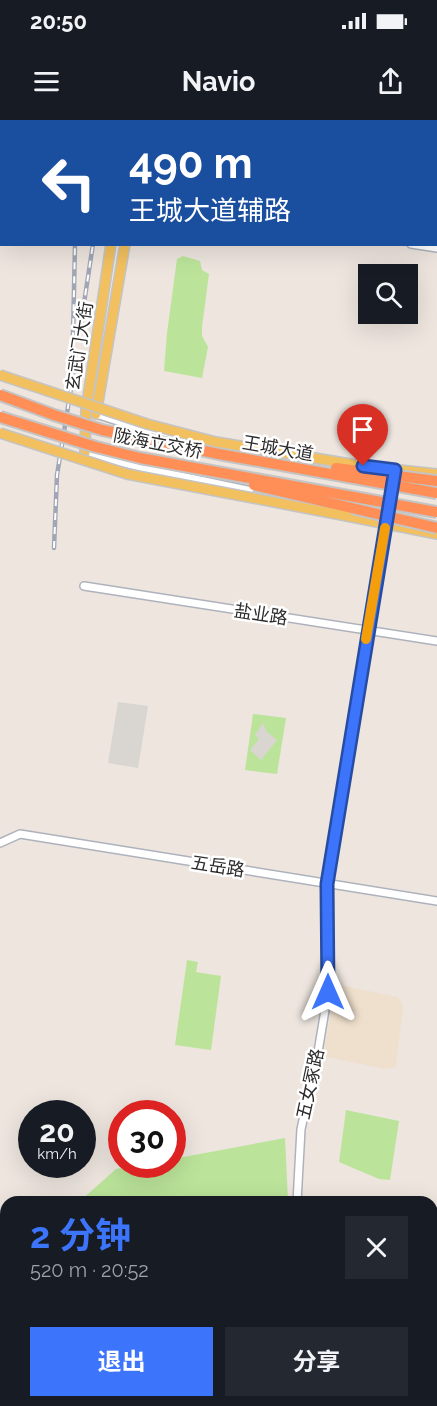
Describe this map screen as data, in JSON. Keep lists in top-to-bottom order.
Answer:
{
  "streets": {
    "highway": ["陇海立交桥", "王城大道"],
    "main road": ["玄武门大街"],
    "street": ["盐业路", "五岳路", "五女冢路"]
  },
  "crossings": [
    ["陇海立交桥", "王城大道"],
    ["盐业路", "五女冢路"],
    ["五岳路", "五女冢路"]
  ],
  "page": {
    "status": "20:50",
    "header": "Navio",
    "turn": ["490 m", "王城大道辅路"],
    "speed": "20 km/h",
    "limit": "30",
    "heading": ["2 分钟", "520 m · 20:52"],
    "buttons": ["退出", "分享"]
  }
}
